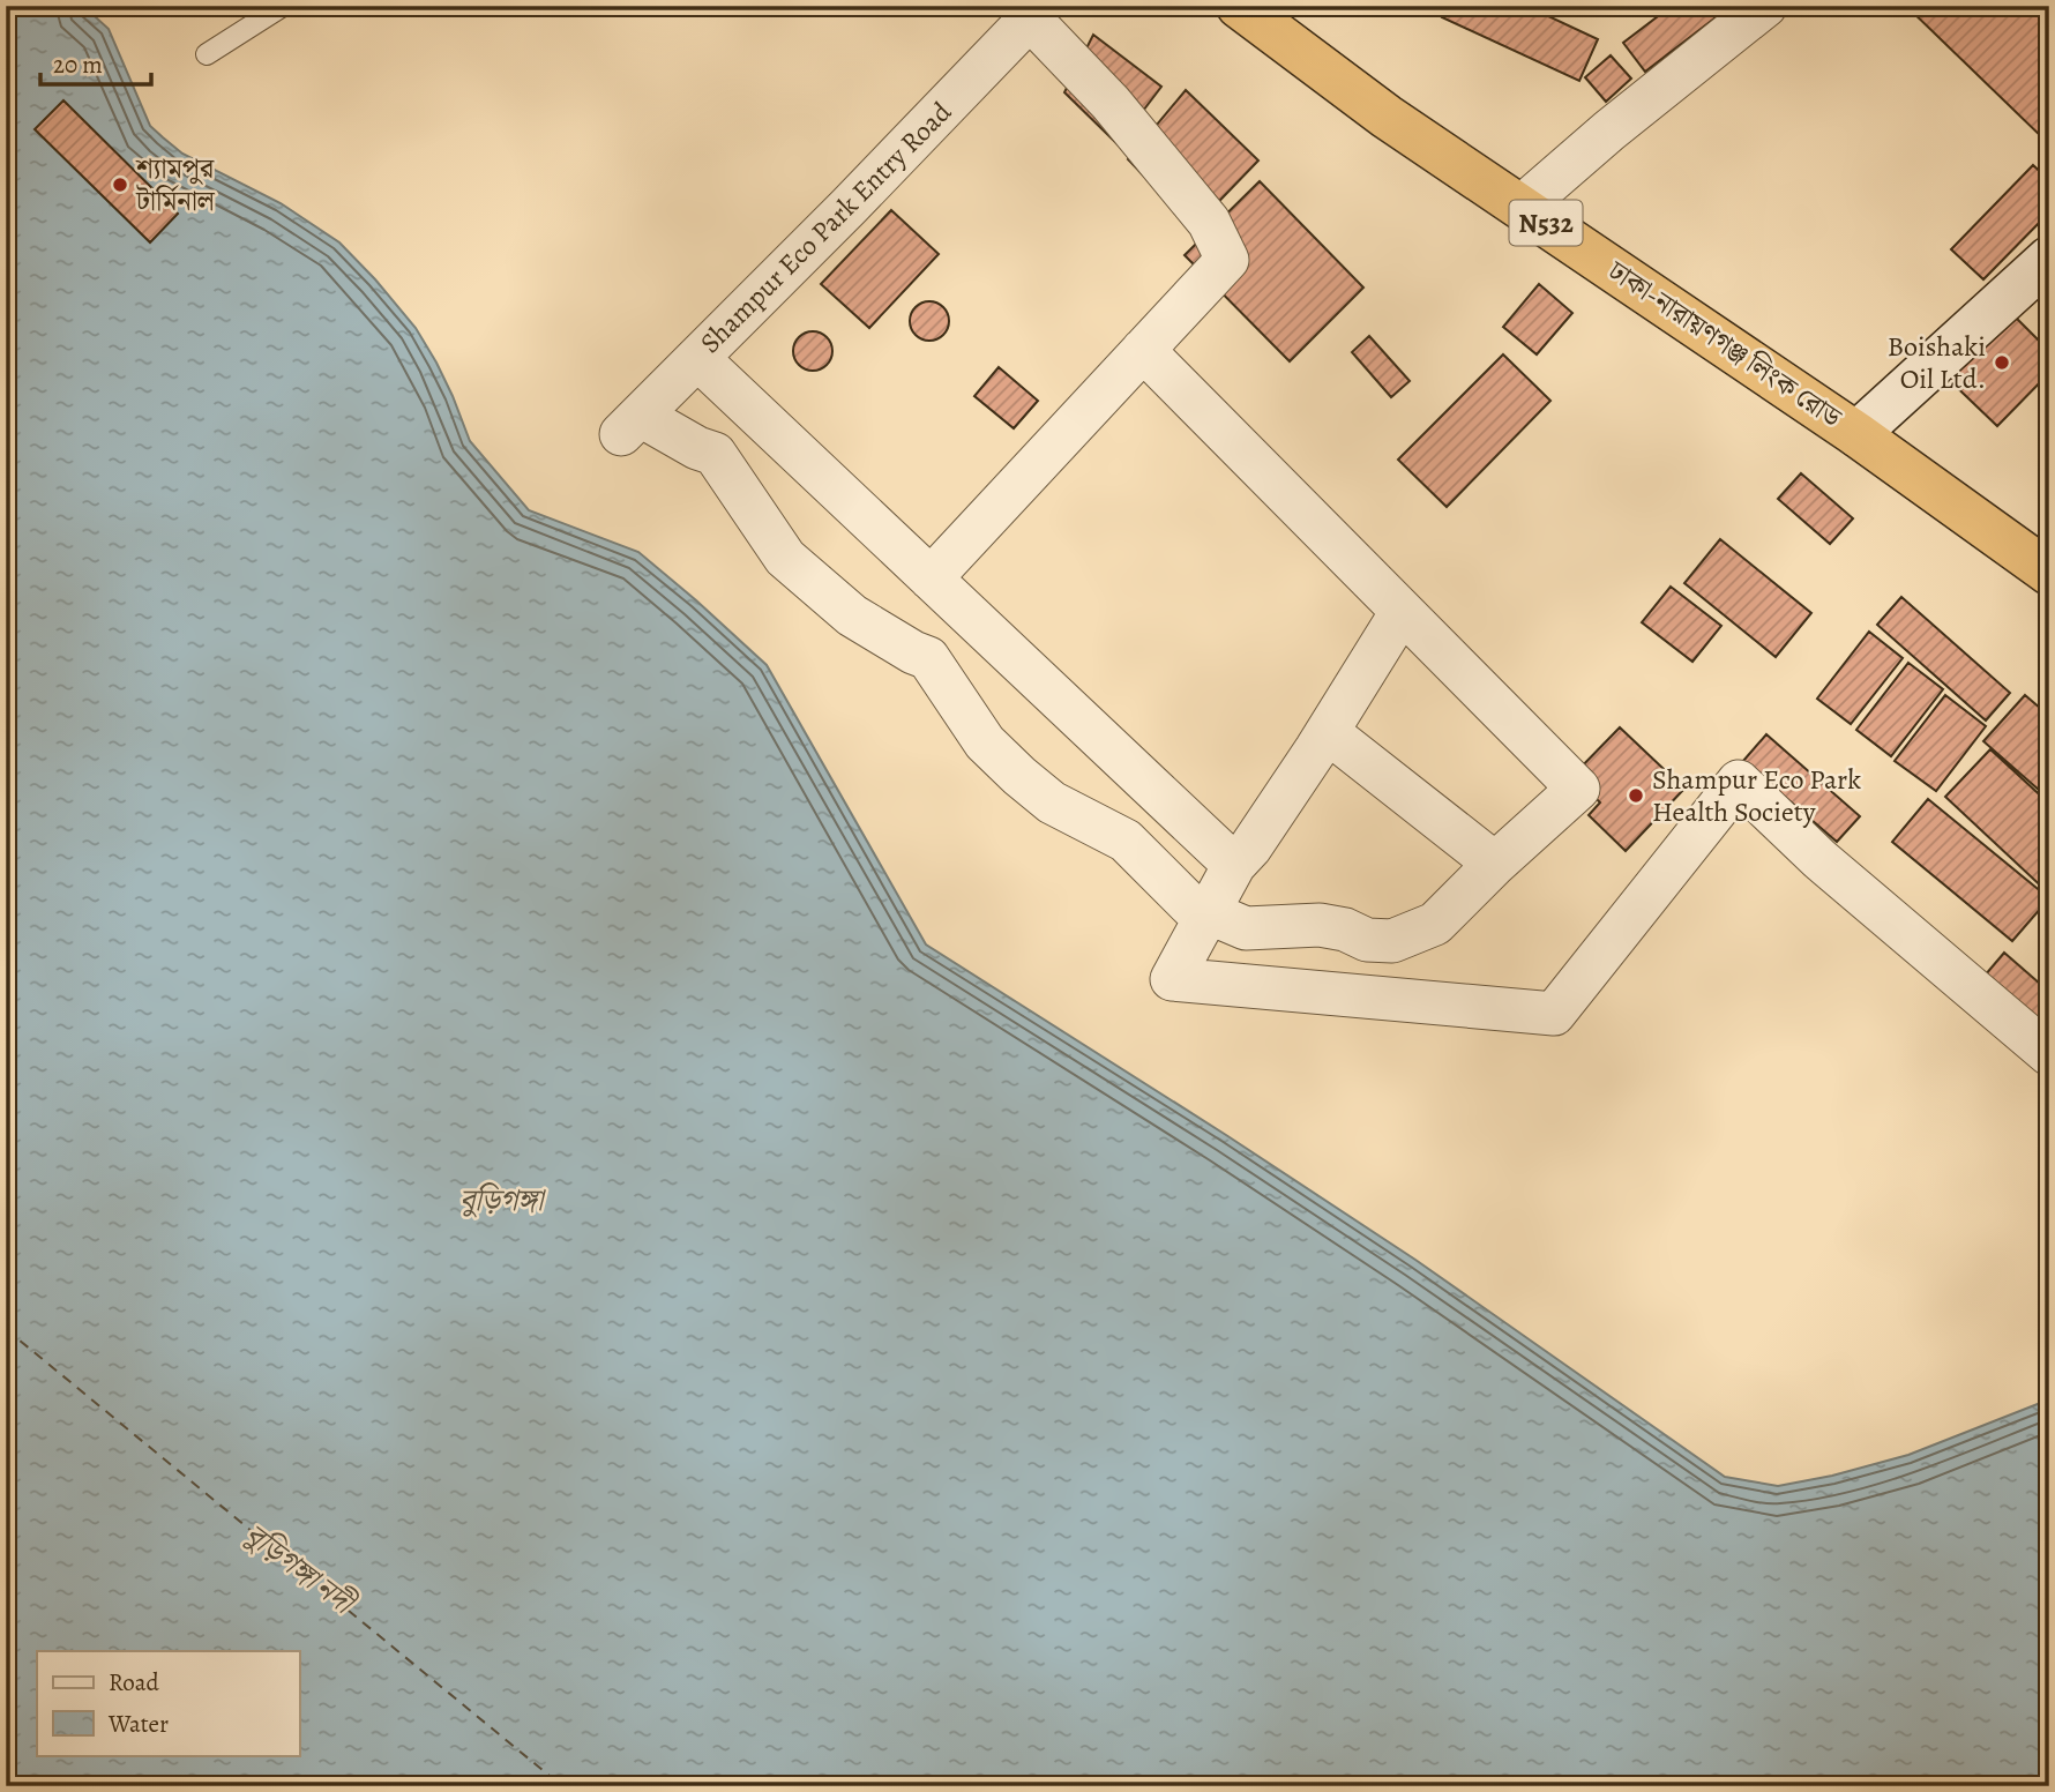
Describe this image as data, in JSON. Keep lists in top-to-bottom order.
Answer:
{
  "streets": {
    "highway": ["N532", "ঢাকা-নারায়ণগঞ্জ লিংক রোড"],
    "street": ["Shampur Eco Park Entry Road"]
  },
  "water": ["বুড়িগঙ্গা", "বুড়িগঙ্গা নদী"],
  "places": ["শ্যামপুর টার্মিনাল", "Boishaki Oil Ltd.", "Shampur Eco Park Health Society"],
  "legend": ["Road", "Water"],
  "scale_bar": "20 m"
}
